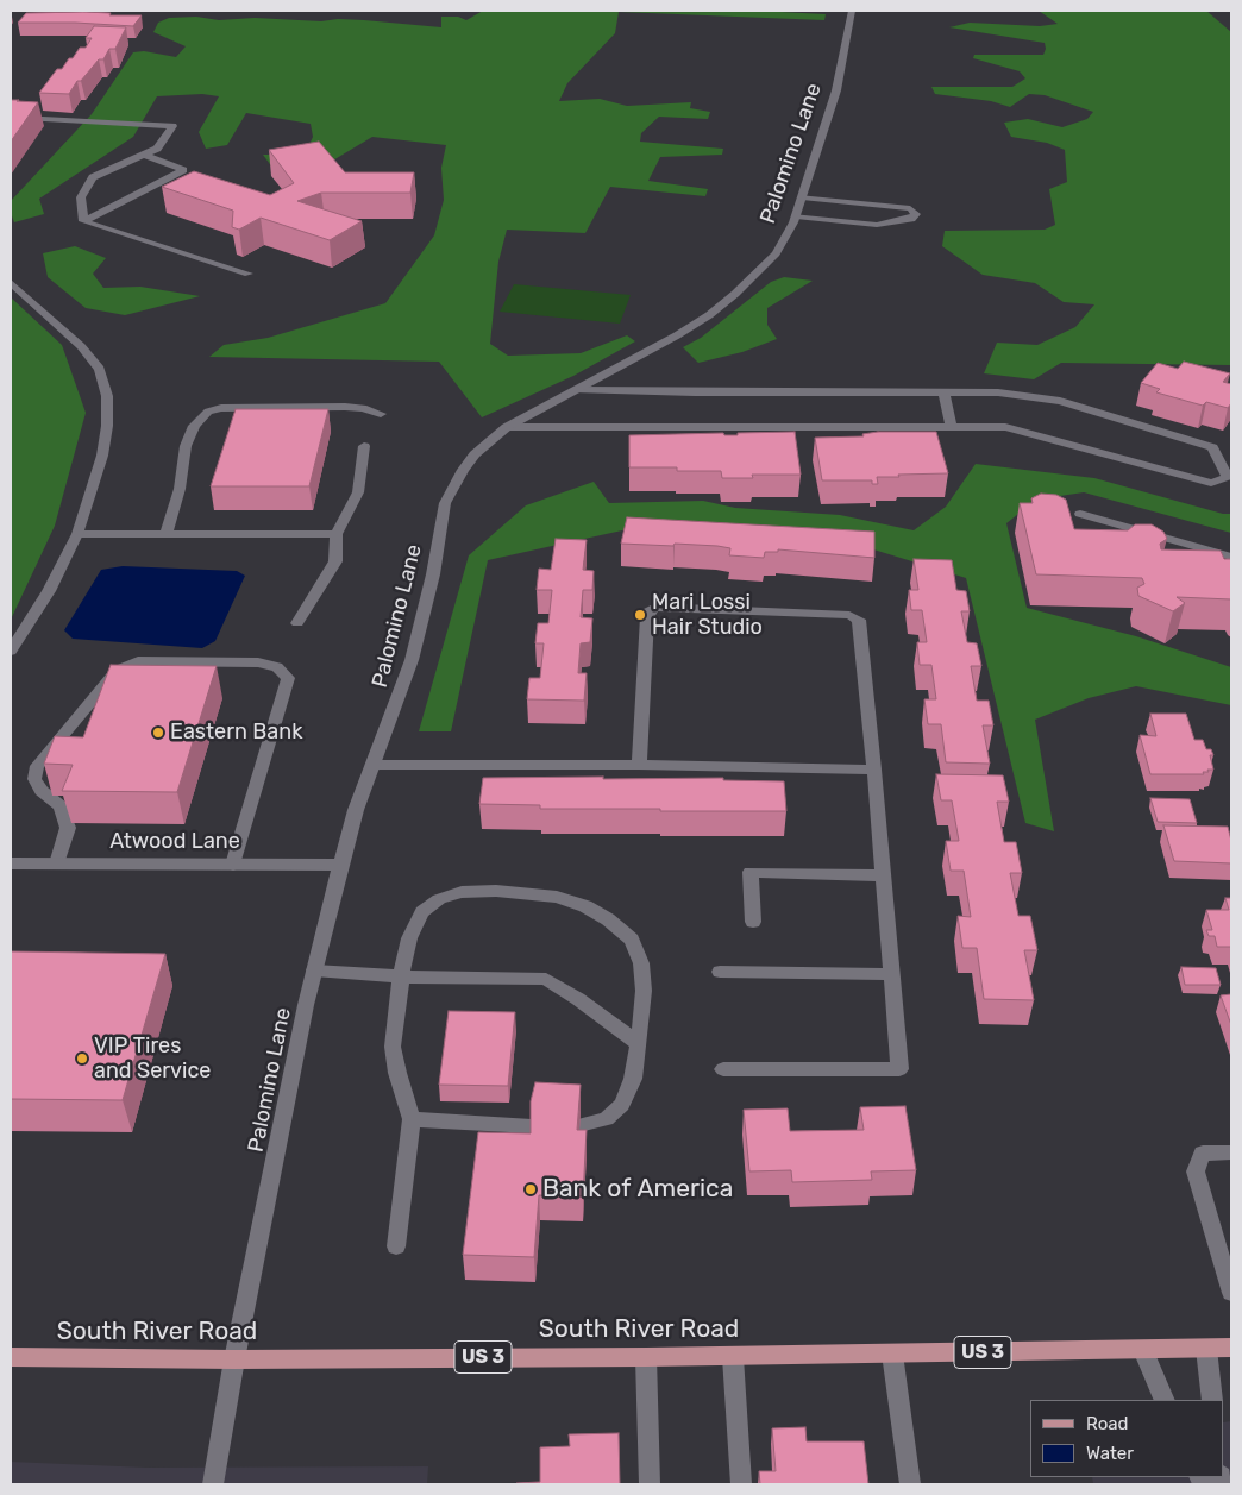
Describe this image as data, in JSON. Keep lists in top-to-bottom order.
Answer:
{
  "streets": {
    "main road": ["South River Road", "US 3"],
    "street": ["Palomino Lane", "Atwood Lane"]
  },
  "crossings": [
    ["Palomino Lane", "Atwood Lane"],
    ["Palomino Lane", "South River Road"]
  ],
  "places": [
    "Mari Lossi Hair Studio",
    "Eastern Bank",
    "VIP Tires and Service",
    "Bank of America"
  ],
  "legend": ["Road", "Water"]
}
